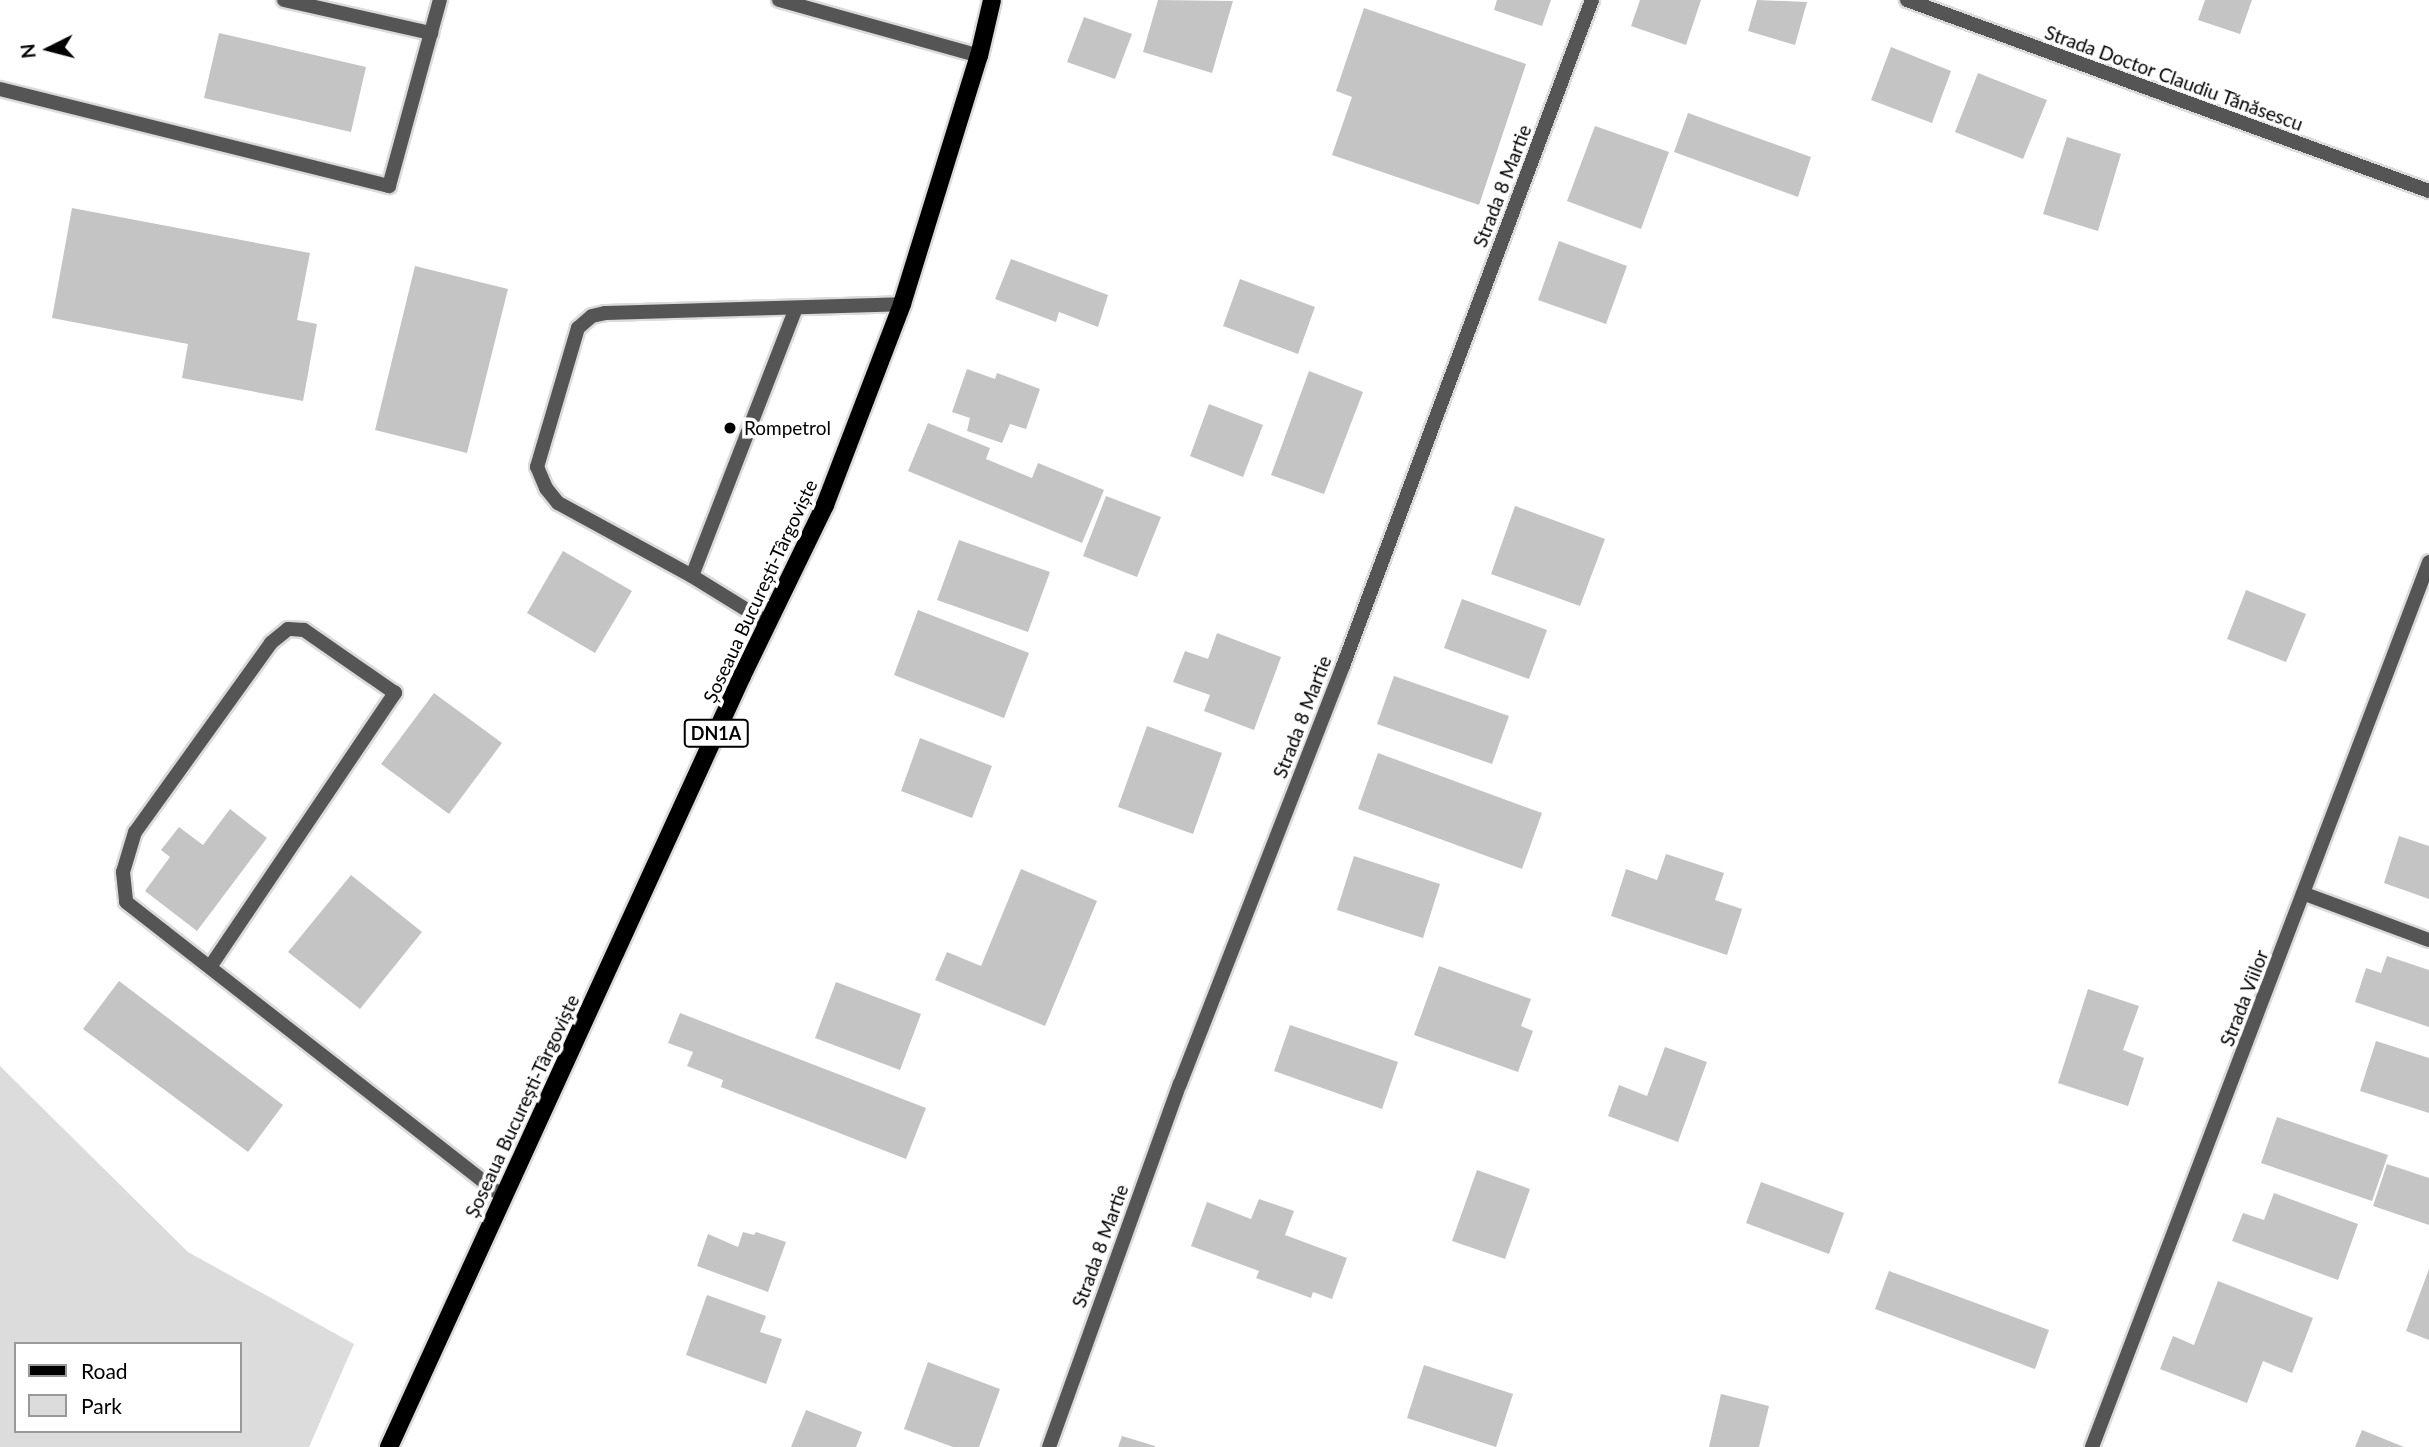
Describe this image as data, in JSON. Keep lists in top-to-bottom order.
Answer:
{
  "streets": {
    "main road": ["Șoseaua București-Târgoviște", "DN1A"],
    "street": ["Strada Doctor Claudiu Tănăsescu", "Strada 8 Martie", "Strada Viilor"]
  },
  "places": ["Rompetrol"],
  "legend": ["Road", "Park"],
  "north": "left"
}
